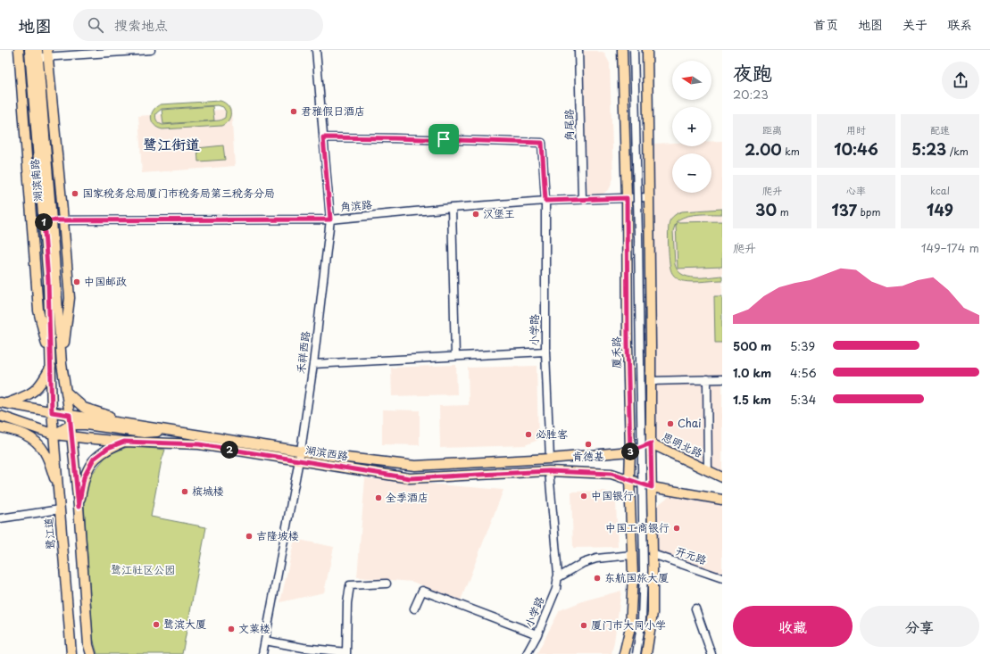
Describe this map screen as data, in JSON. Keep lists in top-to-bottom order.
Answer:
{
  "streets": {
    "main road": [
      "湖滨南路",
      "厦禾路",
      "思明北路",
      "湖滨西路",
      "鹭江道"
    ],
    "street": [
      "角尾路",
      "角滨路",
      "小学路",
      "禾祥西路",
      "开元路"
    ]
  },
  "crossings": [
    ["角尾路", "角滨路"],
    ["湖滨南路", "角滨路"],
    ["湖滨南路", "湖滨西路"],
    ["湖滨南路", "鹭江道"],
    ["角滨路", "小学路"],
    ["角滨路", "禾祥西路"],
    ["角滨路", "厦禾路"],
    ["小学路", "禾祥西路"],
    ["小学路", "湖滨西路"],
    ["禾祥西路", "湖滨西路"],
    ["厦禾路", "湖滨西路"],
    ["思明北路", "湖滨西路"],
    ["湖滨西路", "鹭江道"]
  ],
  "districts": ["鹭江街道"],
  "parks": ["鹭江社区公园"],
  "places": [
    "君雅假日酒店",
    "国家税务总局厦门市税务局第三税务分局",
    "汉堡王",
    "中国邮政",
    "Chai",
    "必胜客",
    "肯德基",
    "槟城楼",
    "中国银行",
    "全季酒店",
    "中国工商银行",
    "吉隆坡楼",
    "东航国旅大厦",
    "鹭滨大厦",
    "厦门市大同小学",
    "文莱楼"
  ],
  "north": "left",
  "page": {
    "header": "地图",
    "search": "搜索地点",
    "nav": [
      "首页",
      "地图",
      "关于",
      "联系"
    ],
    "heading": ["夜跑", "20:23"],
    "map_buttons": ["+", "−"],
    "stats": [
      ["距离", "2.00 km"],
      ["用时", "10:46"],
      ["配速", "5:23 /km"],
      ["爬升", "30 m"],
      ["心率", "137 bpm"],
      ["kcal", "149"]
    ],
    "pins": ["1", "2", "3"],
    "chart": ["爬升", "149–174 m"],
    "list": [
      {
        "name": "500 m",
        "note": "5:39"
      },
      {
        "name": "1.0 km",
        "note": "4:56"
      },
      {
        "name": "1.5 km",
        "note": "5:34"
      }
    ],
    "buttons": ["收藏", "分享"]
  }
}
